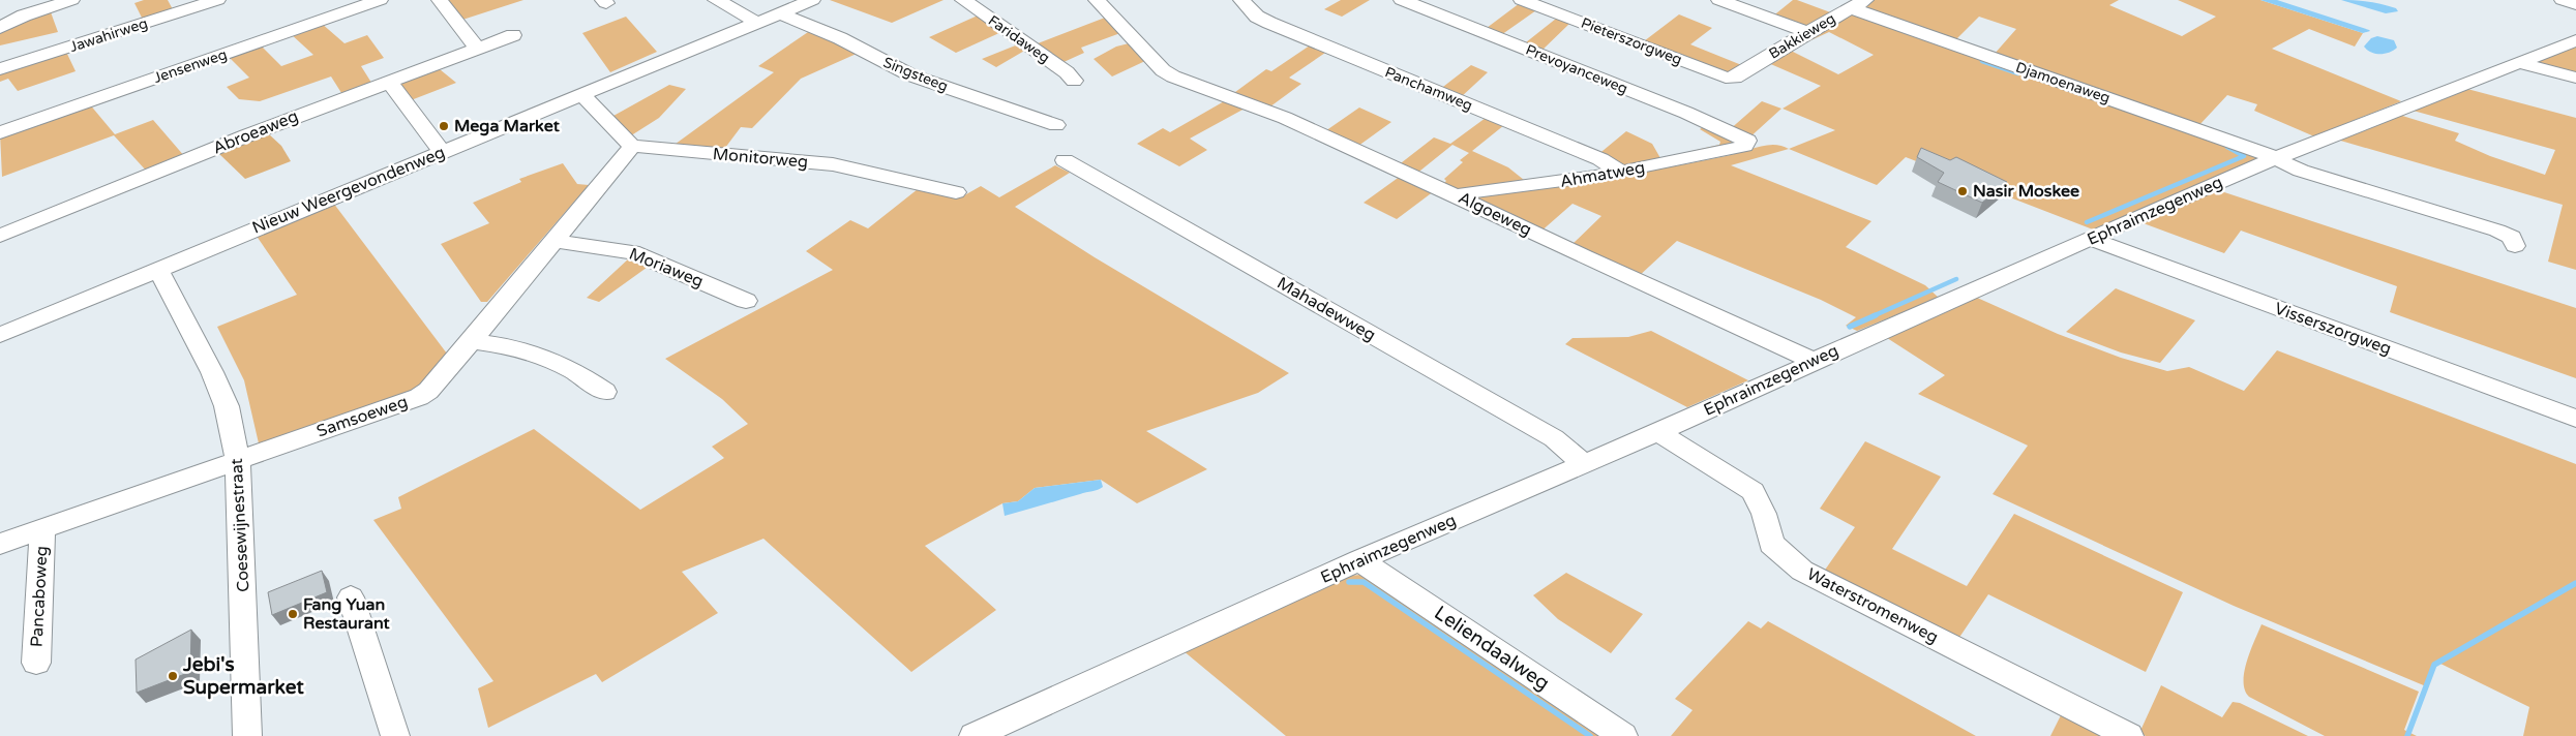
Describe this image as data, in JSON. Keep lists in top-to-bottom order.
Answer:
{
  "streets": {
    "street": [
      "Jawahirweg",
      "Bakkieweg",
      "Faridaweg",
      "Pieterszorgweg",
      "Jensenweg",
      "Prevoyanceweg",
      "Singsteeg",
      "Djamoenaweg",
      "Panchamweg",
      "Abroeaweg",
      "Monitorweg",
      "Ahmatweg",
      "Nieuw Weergevondenweg",
      "Ephraimzegenweg",
      "Algoeweg",
      "Moriaweg",
      "Mahadewweg",
      "Visserszorgweg",
      "Samsoeweg",
      "Coesewijnestraat",
      "Pancaboweg",
      "Waterstromenweg",
      "Leliendaalweg"
    ]
  },
  "crossings": [
    ["Bakkieweg", "Pieterszorgweg"],
    ["Bakkieweg", "Djamoenaweg"],
    ["Prevoyanceweg", "Ahmatweg"],
    ["Singsteeg", "Nieuw Weergevondenweg"],
    ["Djamoenaweg", "Ephraimzegenweg"],
    ["Panchamweg", "Ahmatweg"],
    ["Monitorweg", "Nieuw Weergevondenweg"],
    ["Ahmatweg", "Algoeweg"],
    ["Nieuw Weergevondenweg", "Coesewijnestraat"],
    ["Ephraimzegenweg", "Algoeweg"],
    ["Ephraimzegenweg", "Mahadewweg"],
    ["Ephraimzegenweg", "Visserszorgweg"],
    ["Ephraimzegenweg", "Waterstromenweg"],
    ["Ephraimzegenweg", "Leliendaalweg"],
    ["Moriaweg", "Samsoeweg"],
    ["Samsoeweg", "Coesewijnestraat"],
    ["Samsoeweg", "Pancaboweg"]
  ],
  "places": [
    "Mega Market",
    "Nasir Moskee",
    "Fang Yuan Restaurant",
    "Jebi's Supermarket"
  ]
}
